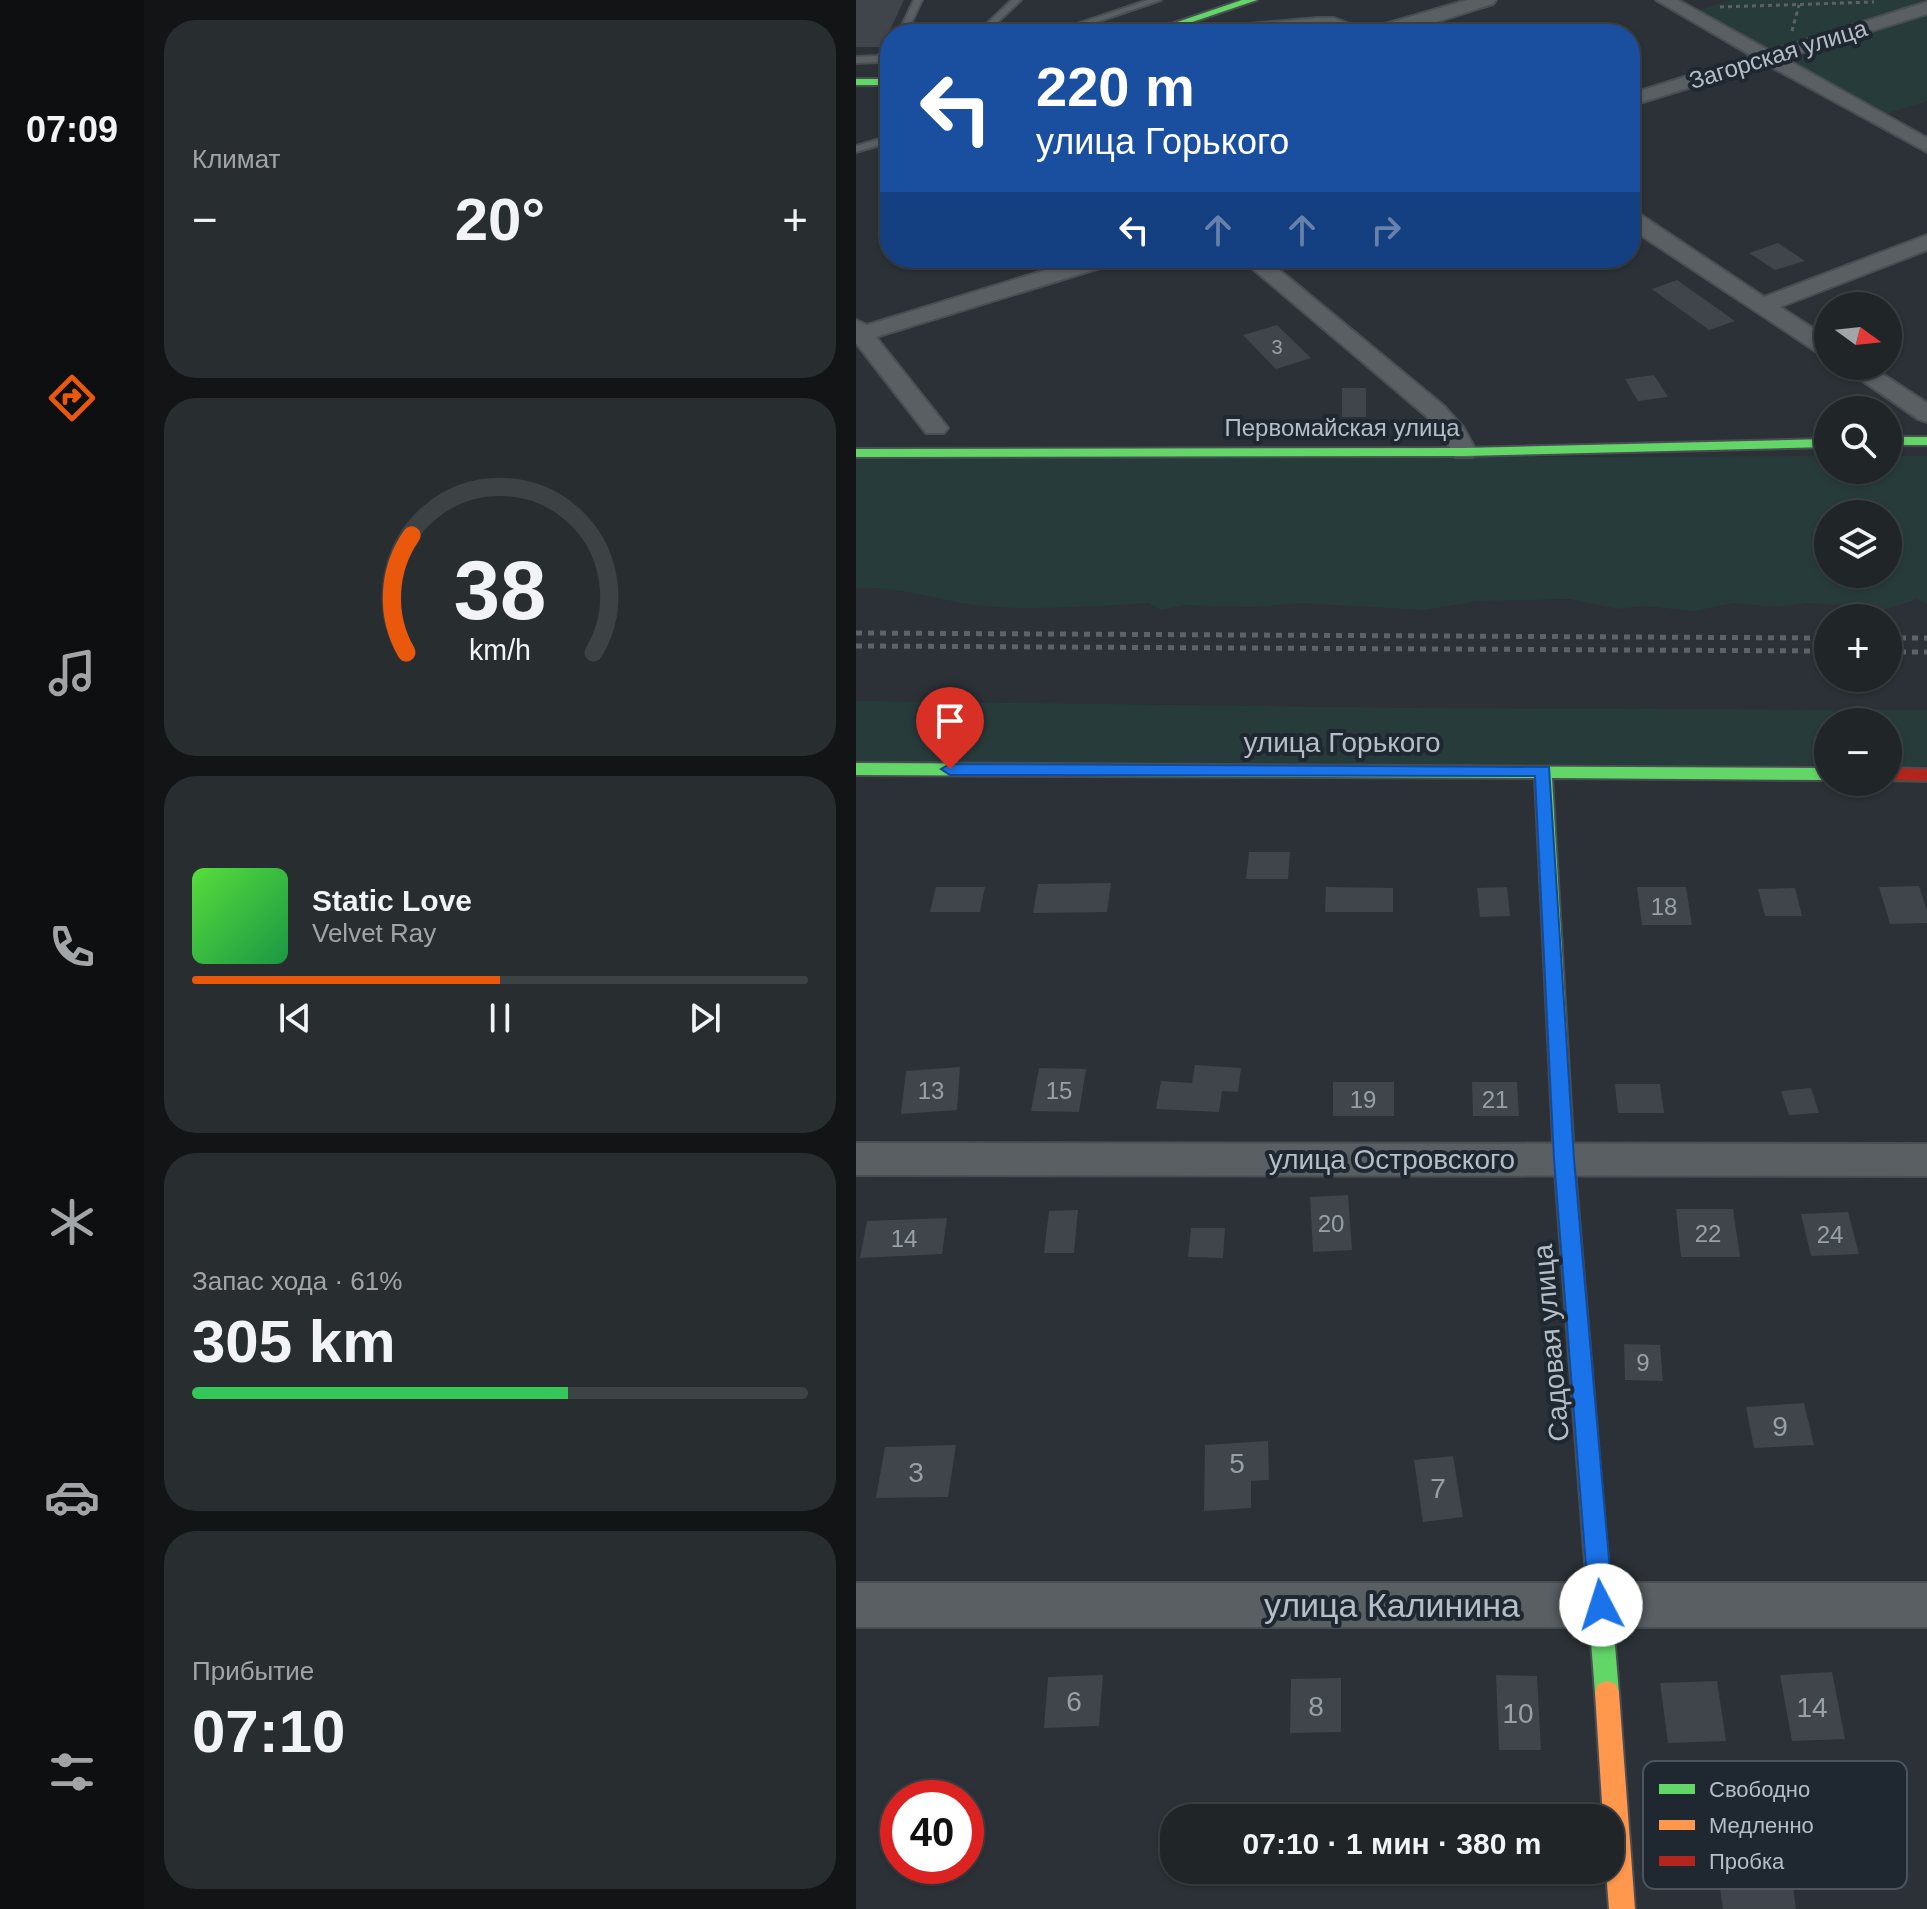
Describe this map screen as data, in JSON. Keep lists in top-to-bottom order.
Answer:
{
  "streets": {
    "street": [
      "Загорская улица",
      "Первомайская улица",
      "улица Горького",
      "улица Островского",
      "Садовая улица",
      "улица Калинина"
    ]
  },
  "crossings": [
    ["улица Горького", "Садовая улица"],
    ["улица Островского", "Садовая улица"],
    ["Садовая улица", "улица Калинина"]
  ],
  "house_numbers": [
    "3",
    "18",
    "13",
    "15",
    "19",
    "21",
    "20",
    "22",
    "24",
    "14",
    "9",
    "9",
    "5",
    "3",
    "7",
    "6",
    "8",
    "14",
    "10"
  ],
  "legend": ["Свободно", "Медленно", "Пробка"],
  "north": "right",
  "page": {
    "tabs": "07:09",
    "tile": [
      "Климат",
      ["Запас хода · 61%", "305 km"],
      ["Прибытие", "07:10"]
    ],
    "turn": ["220 m", "улица Горького"],
    "heat": ["−", "20°", "+"],
    "map_buttons": ["+", "−"],
    "song": ["Static Love", "Velvet Ray"],
    "limit": "40",
    "trip": "07:10 · 1 мин · 380 m",
    "gauge": ["38", "km/h"]
  }
}
